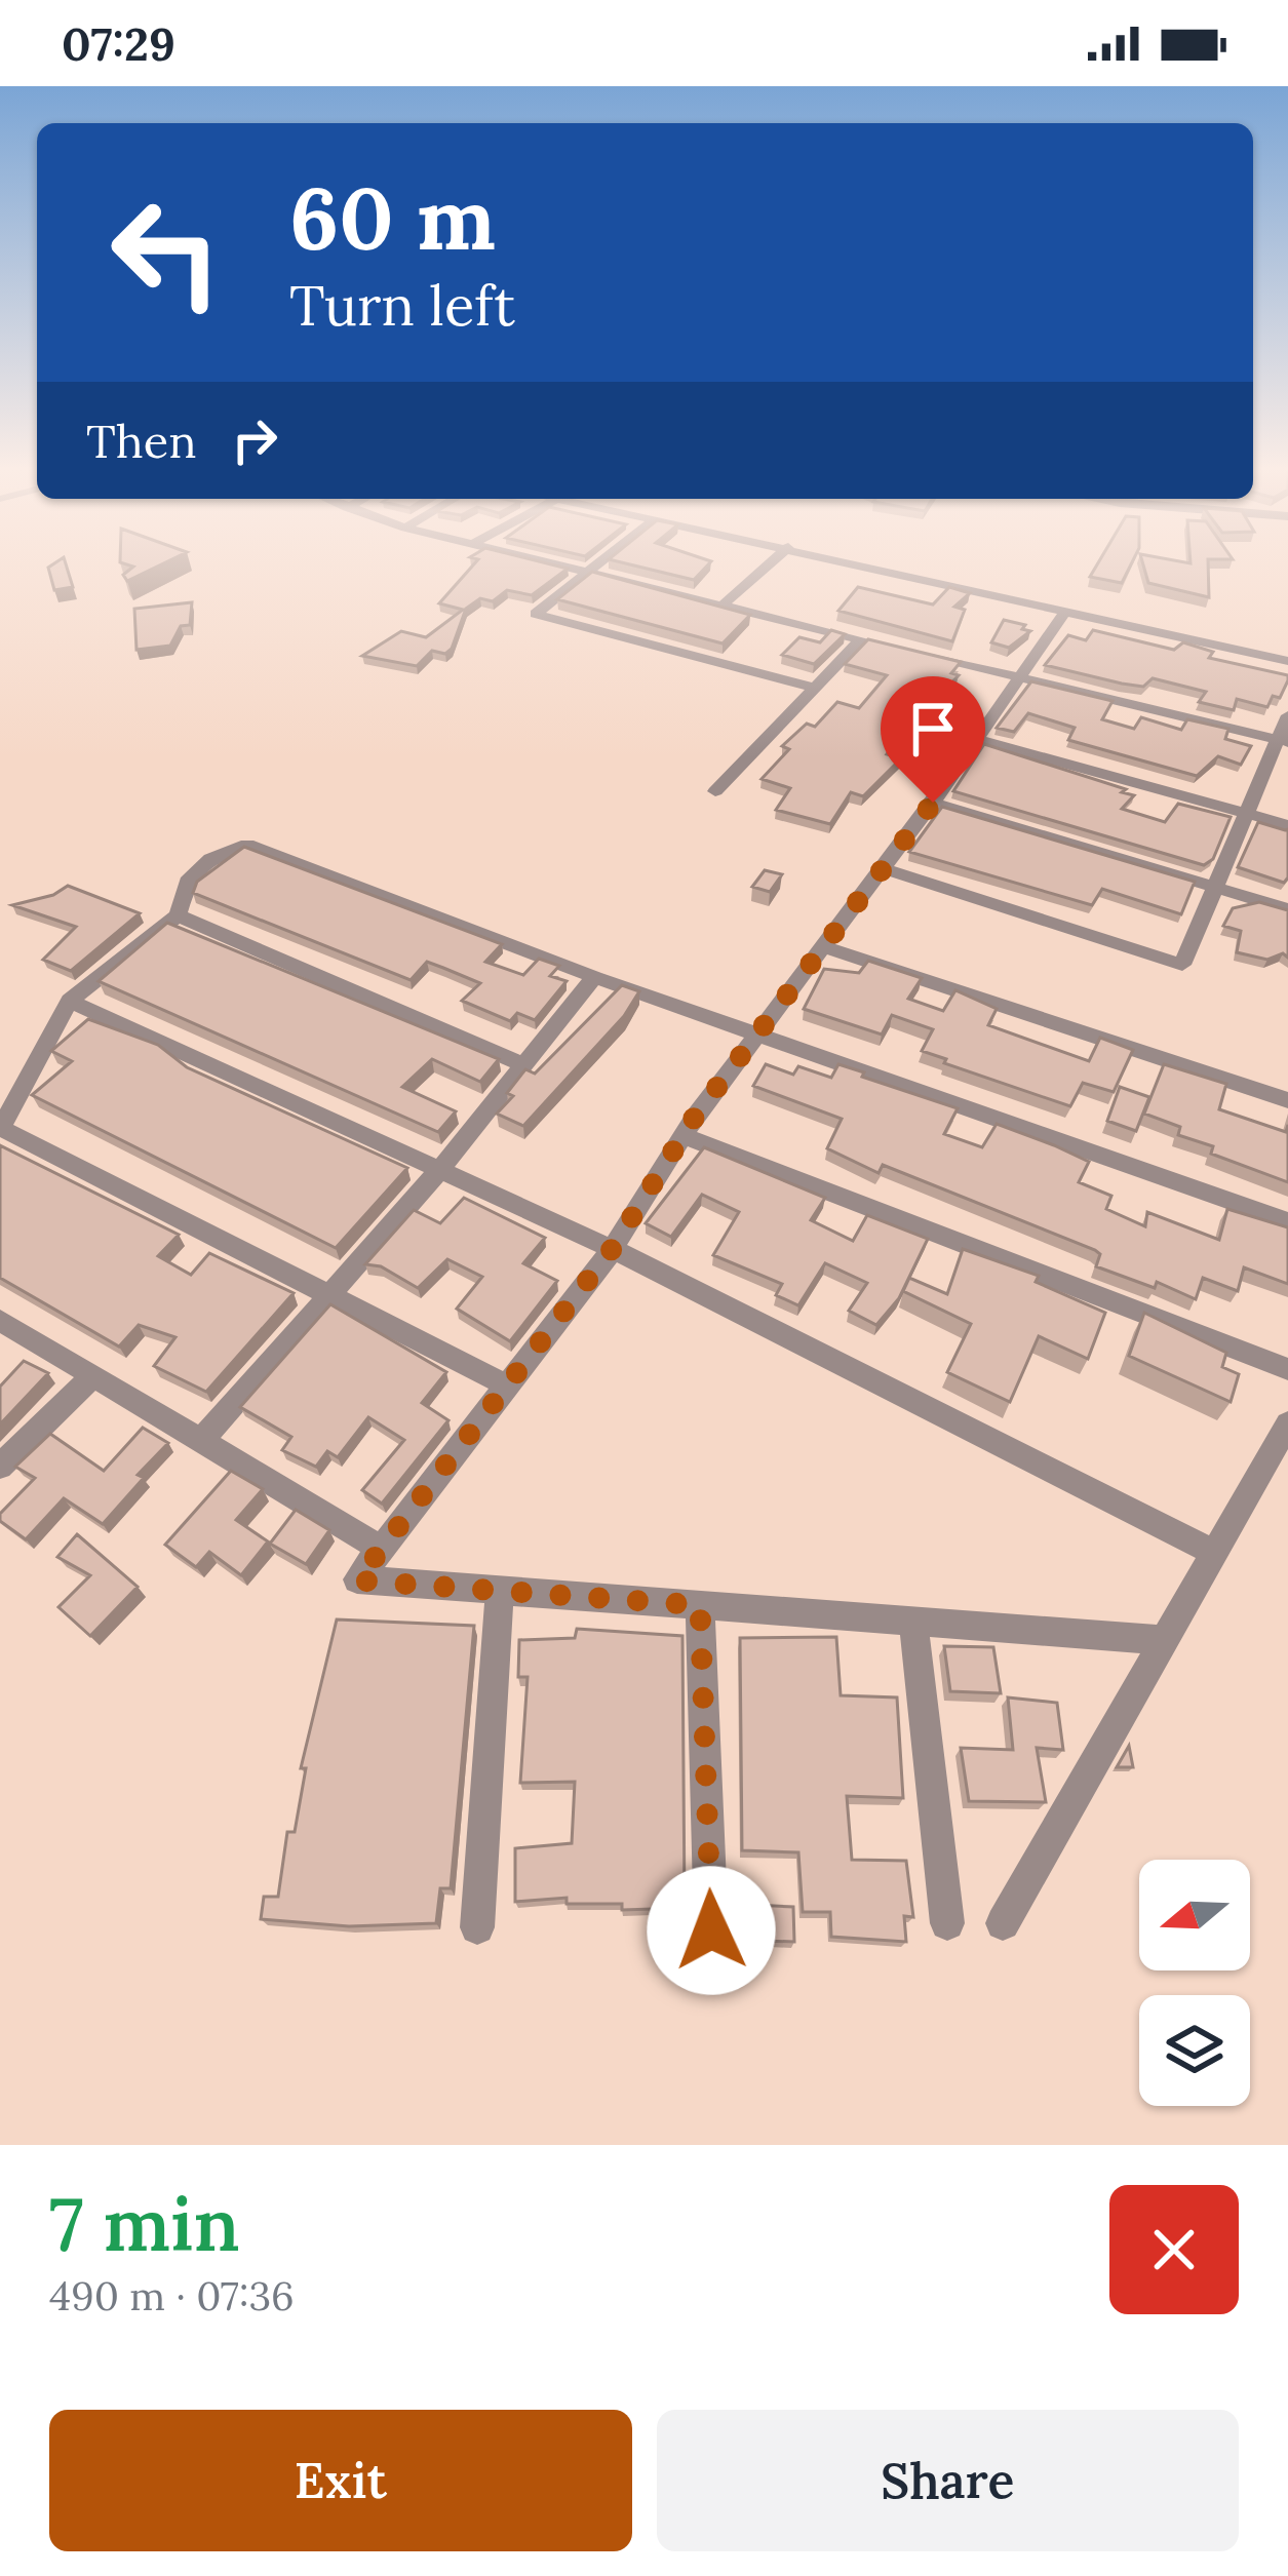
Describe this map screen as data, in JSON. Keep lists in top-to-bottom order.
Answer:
{
  "north": "left",
  "page": {
    "status": "07:29",
    "turn": ["60 m", "Turn left"],
    "then": "Then",
    "heading": ["7 min", "490 m · 07:36"],
    "buttons": ["Exit", "Share"]
  }
}
